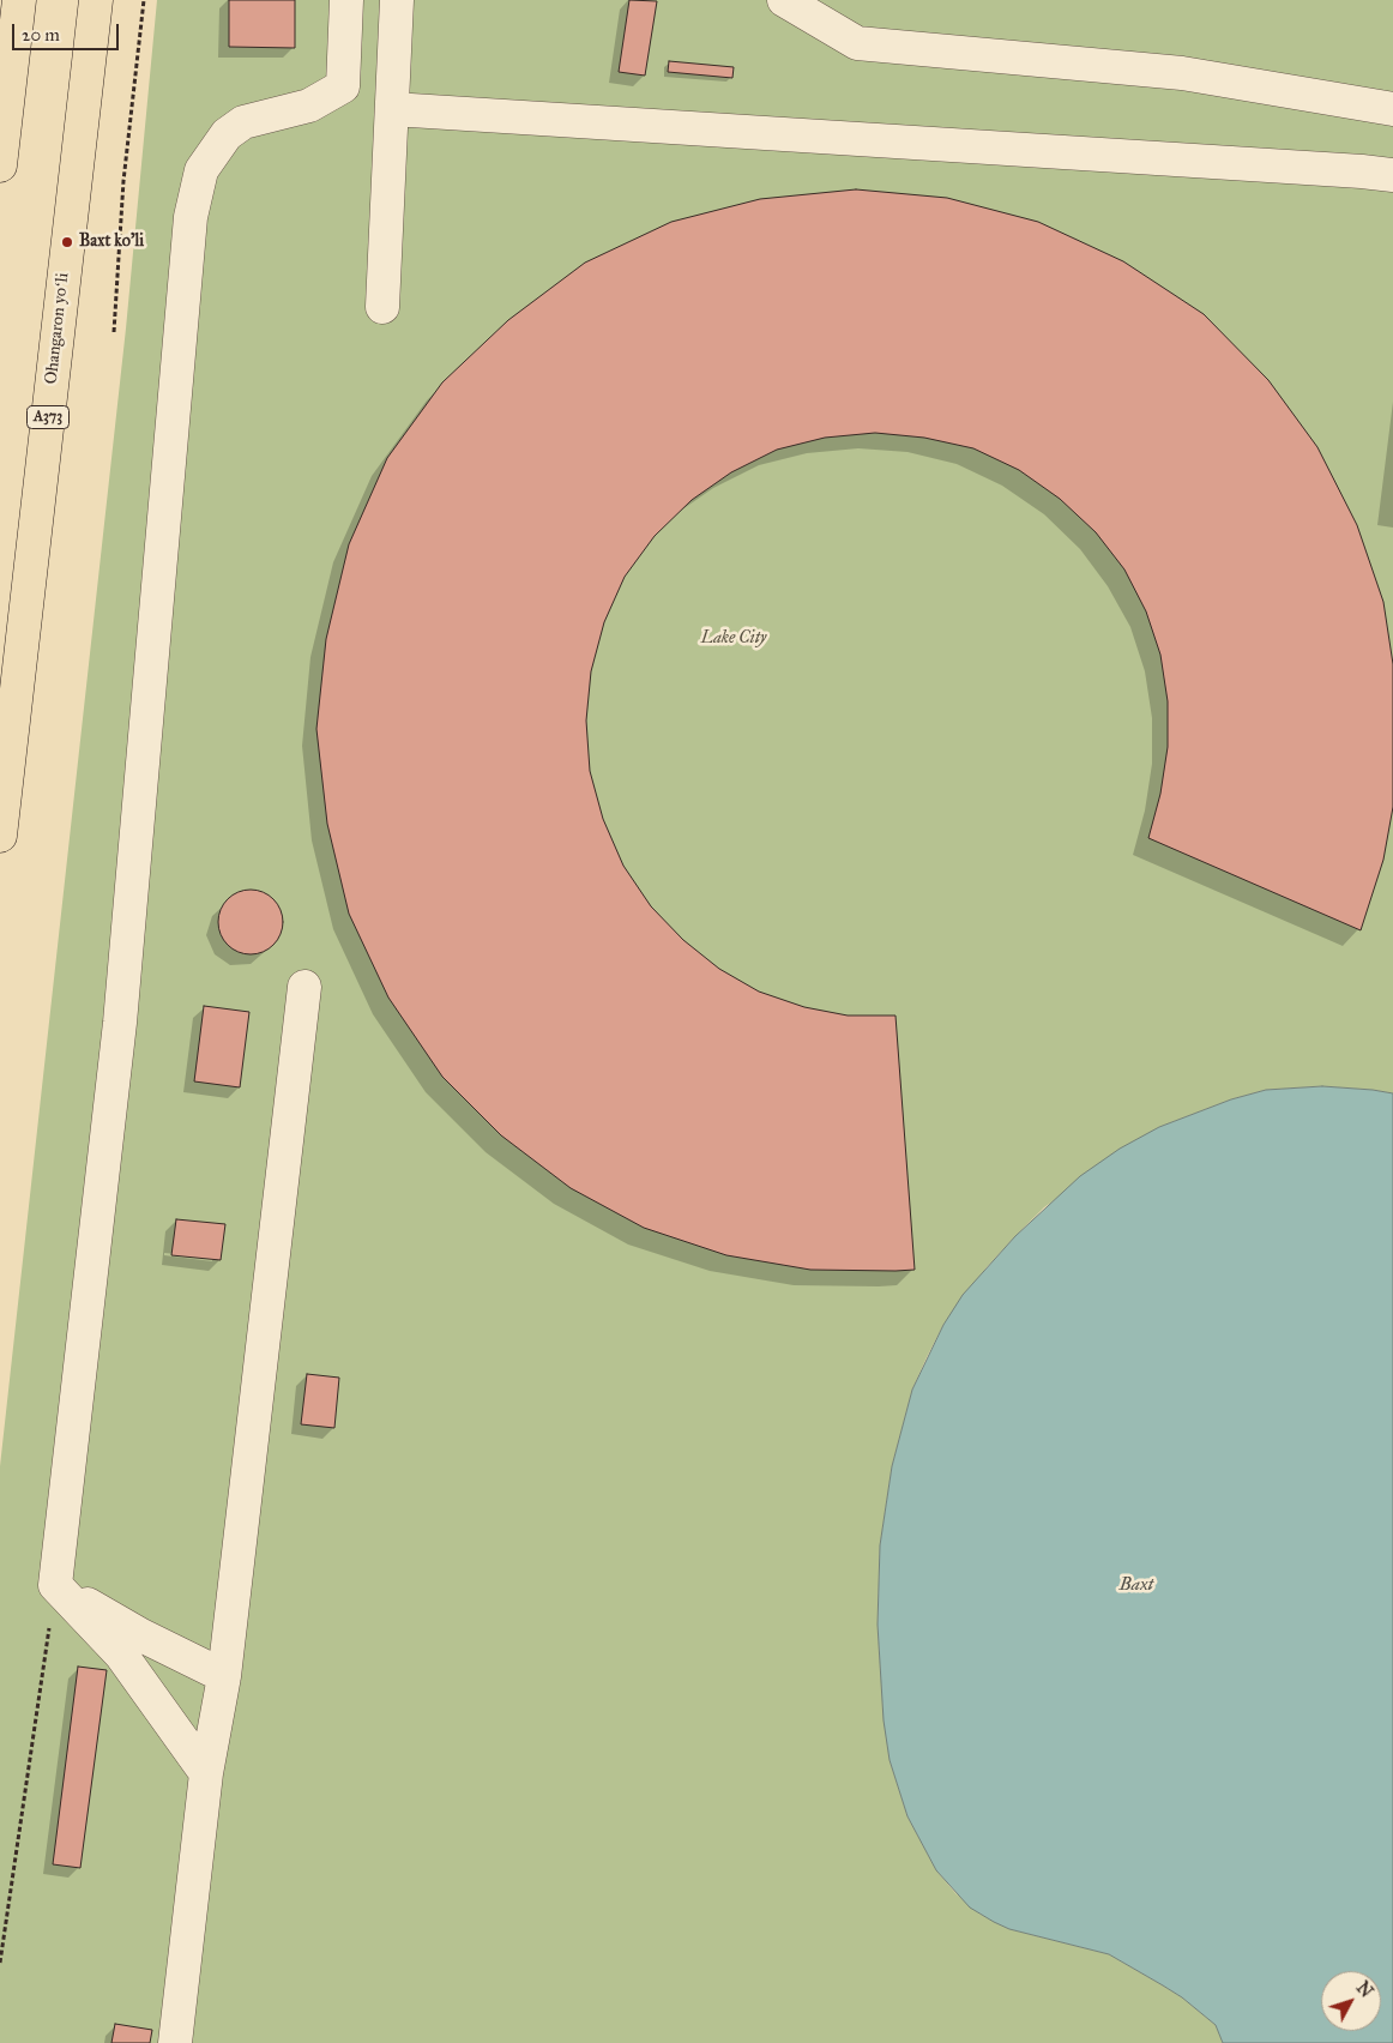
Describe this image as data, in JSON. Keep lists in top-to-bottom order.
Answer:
{
  "streets": {
    "highway": ["Ohangaron yoʻli", "A373"]
  },
  "water": ["Baхt"],
  "parks": ["Lake City"],
  "places": ["Baxt ko'li"],
  "scale_bar": "20 m",
  "north": "top right"
}
